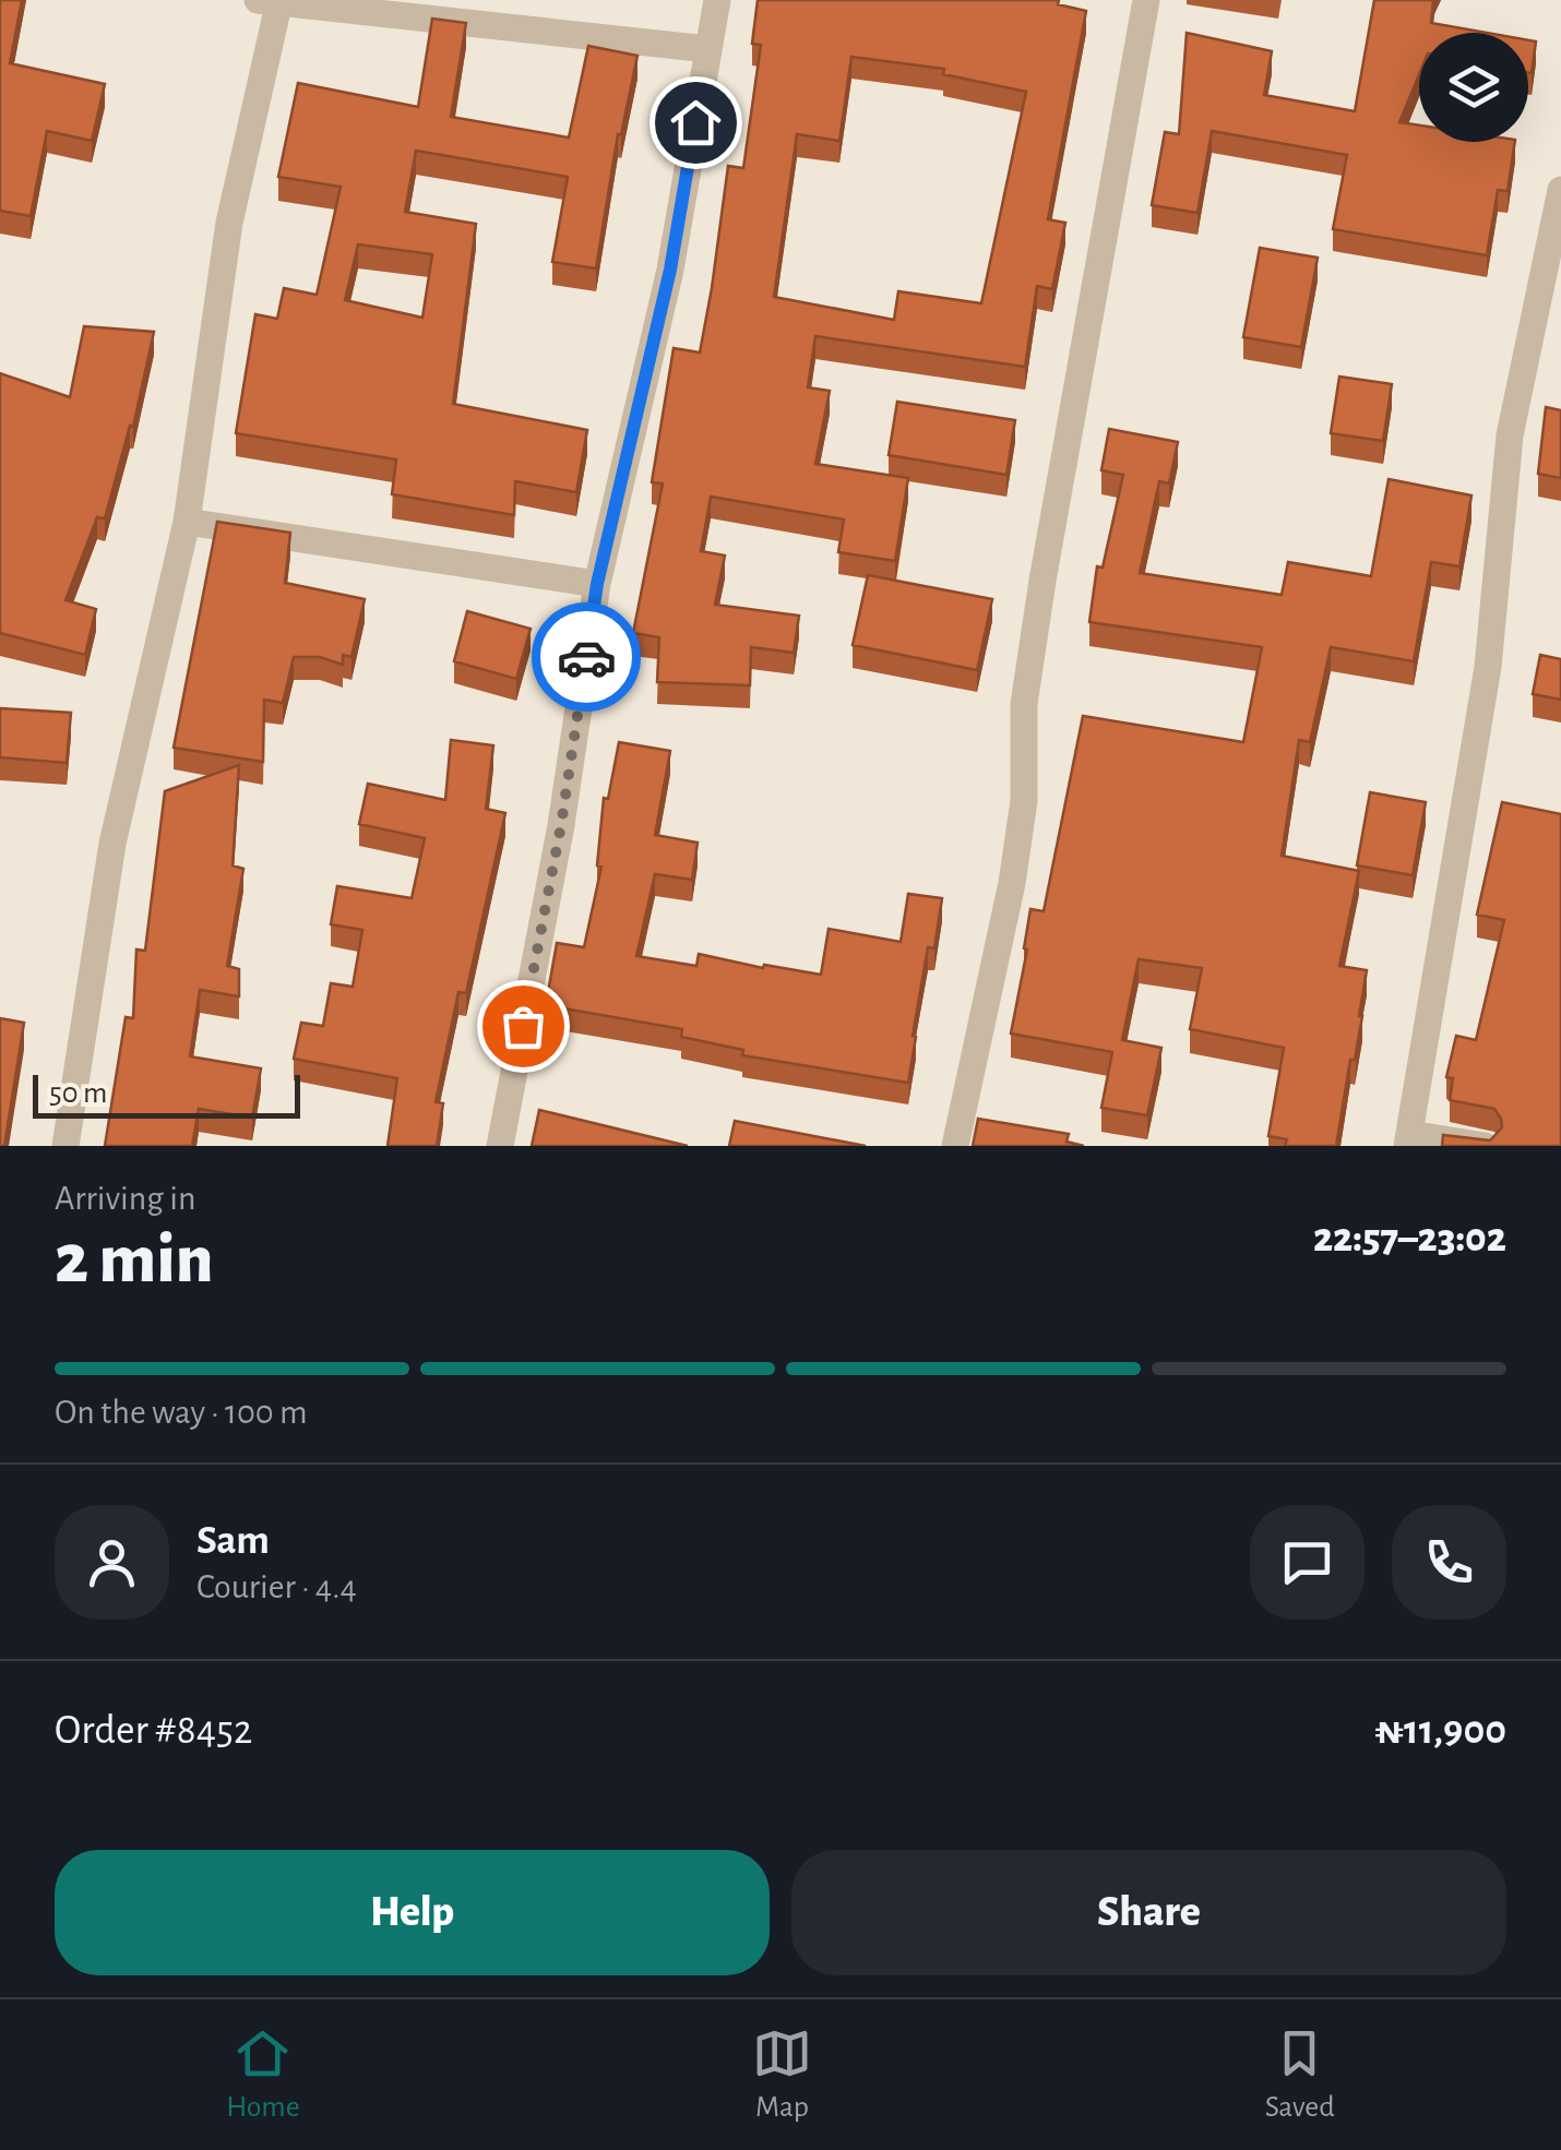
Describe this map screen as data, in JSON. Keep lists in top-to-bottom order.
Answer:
{
  "scale_bar": "50 m",
  "page": {
    "scale": "50 m",
    "heading": ["2 min", "Arriving in", "22:57–23:02"],
    "panel": [
      "Sam",
      "Courier · 4.4",
      "Order #8452",
      "₦11,900"
    ],
    "bar": "On the way · 100 m",
    "buttons": ["Help", "Share"],
    "tabs": ["Home", "Map", "Saved"]
  }
}
